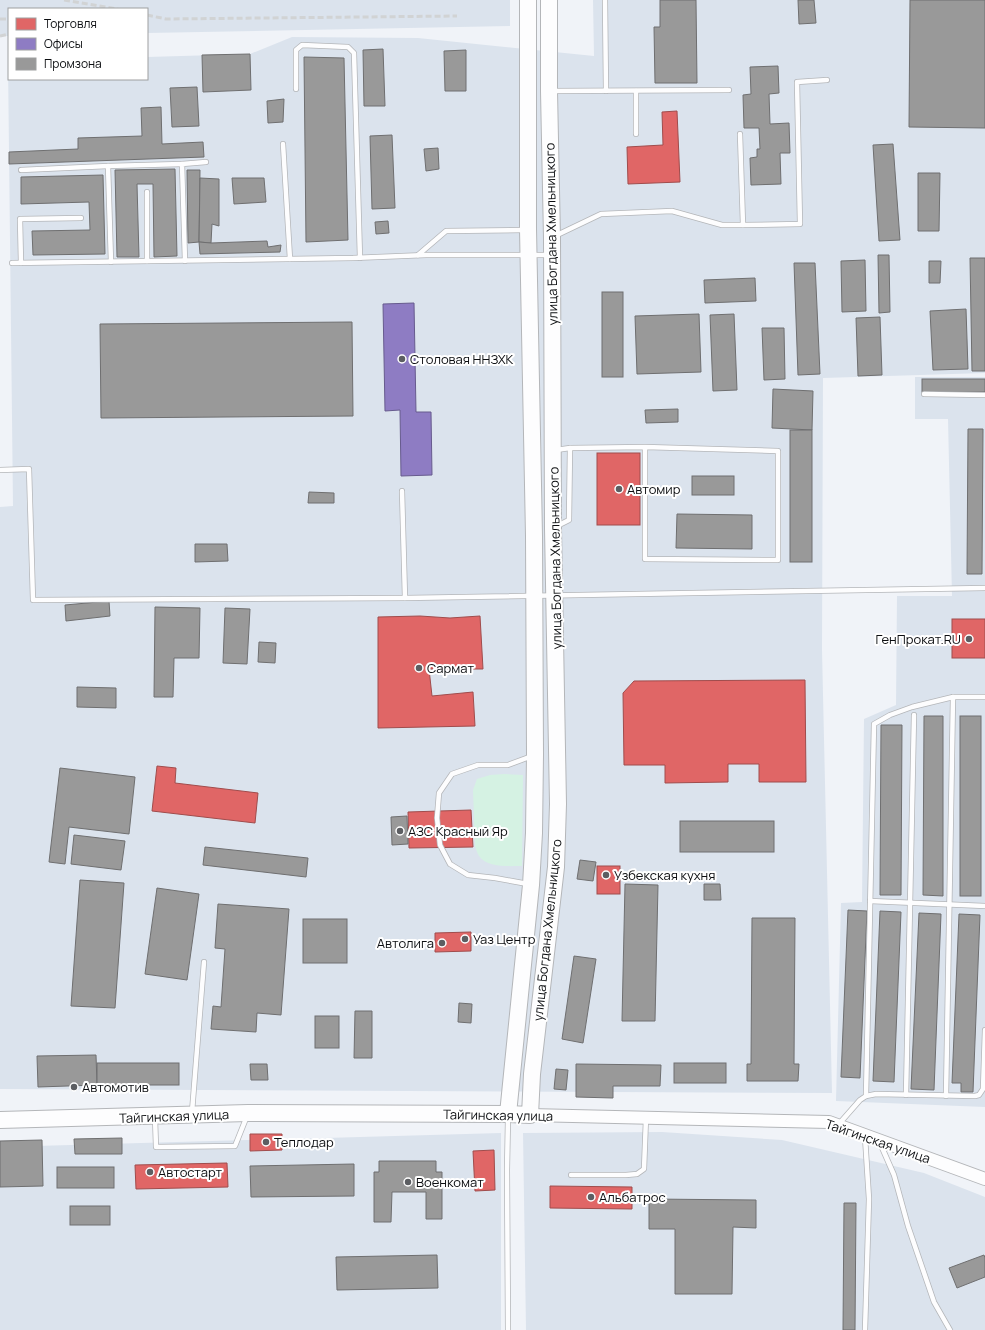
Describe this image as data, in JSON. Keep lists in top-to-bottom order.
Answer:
{
  "streets": {
    "highway": ["улица Богдана Хмельницкого", "Тайгинская улица"]
  },
  "crossings": [
    ["улица Богдана Хмельницкого", "Тайгинская улица"]
  ],
  "places": [
    "Столовая ННЗХК",
    "Автомир",
    "ГенПрокат.RU",
    "Сармат",
    "АЗС Красный Яр",
    "Узбекская кухня",
    "Уаз Центр",
    "Автолига",
    "Автомотив",
    "Теплодар",
    "Автостарт",
    "Военкомат",
    "Альбатрос"
  ],
  "legend": ["Торговля", "Офисы", "Промзона"]
}
